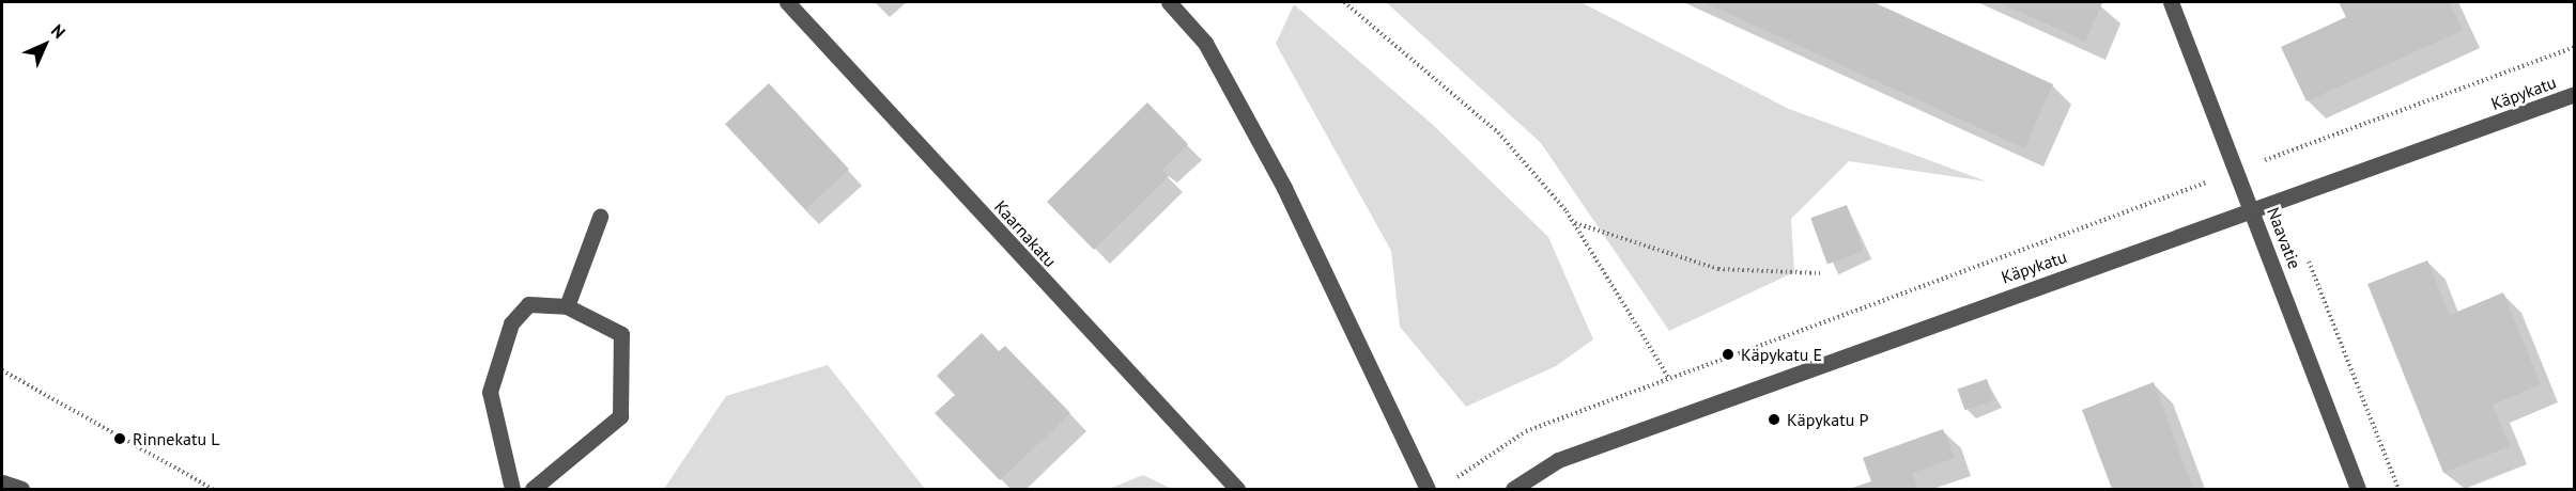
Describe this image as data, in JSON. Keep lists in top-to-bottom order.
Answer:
{
  "streets": {
    "street": ["Käpykatu", "Kaarnakatu", "Naavatie"]
  },
  "crossings": [
    ["Käpykatu", "Naavatie"]
  ],
  "places": ["Käpykatu E", "Käpykatu P", "Rinnekatu L"],
  "north": "top right"
}
